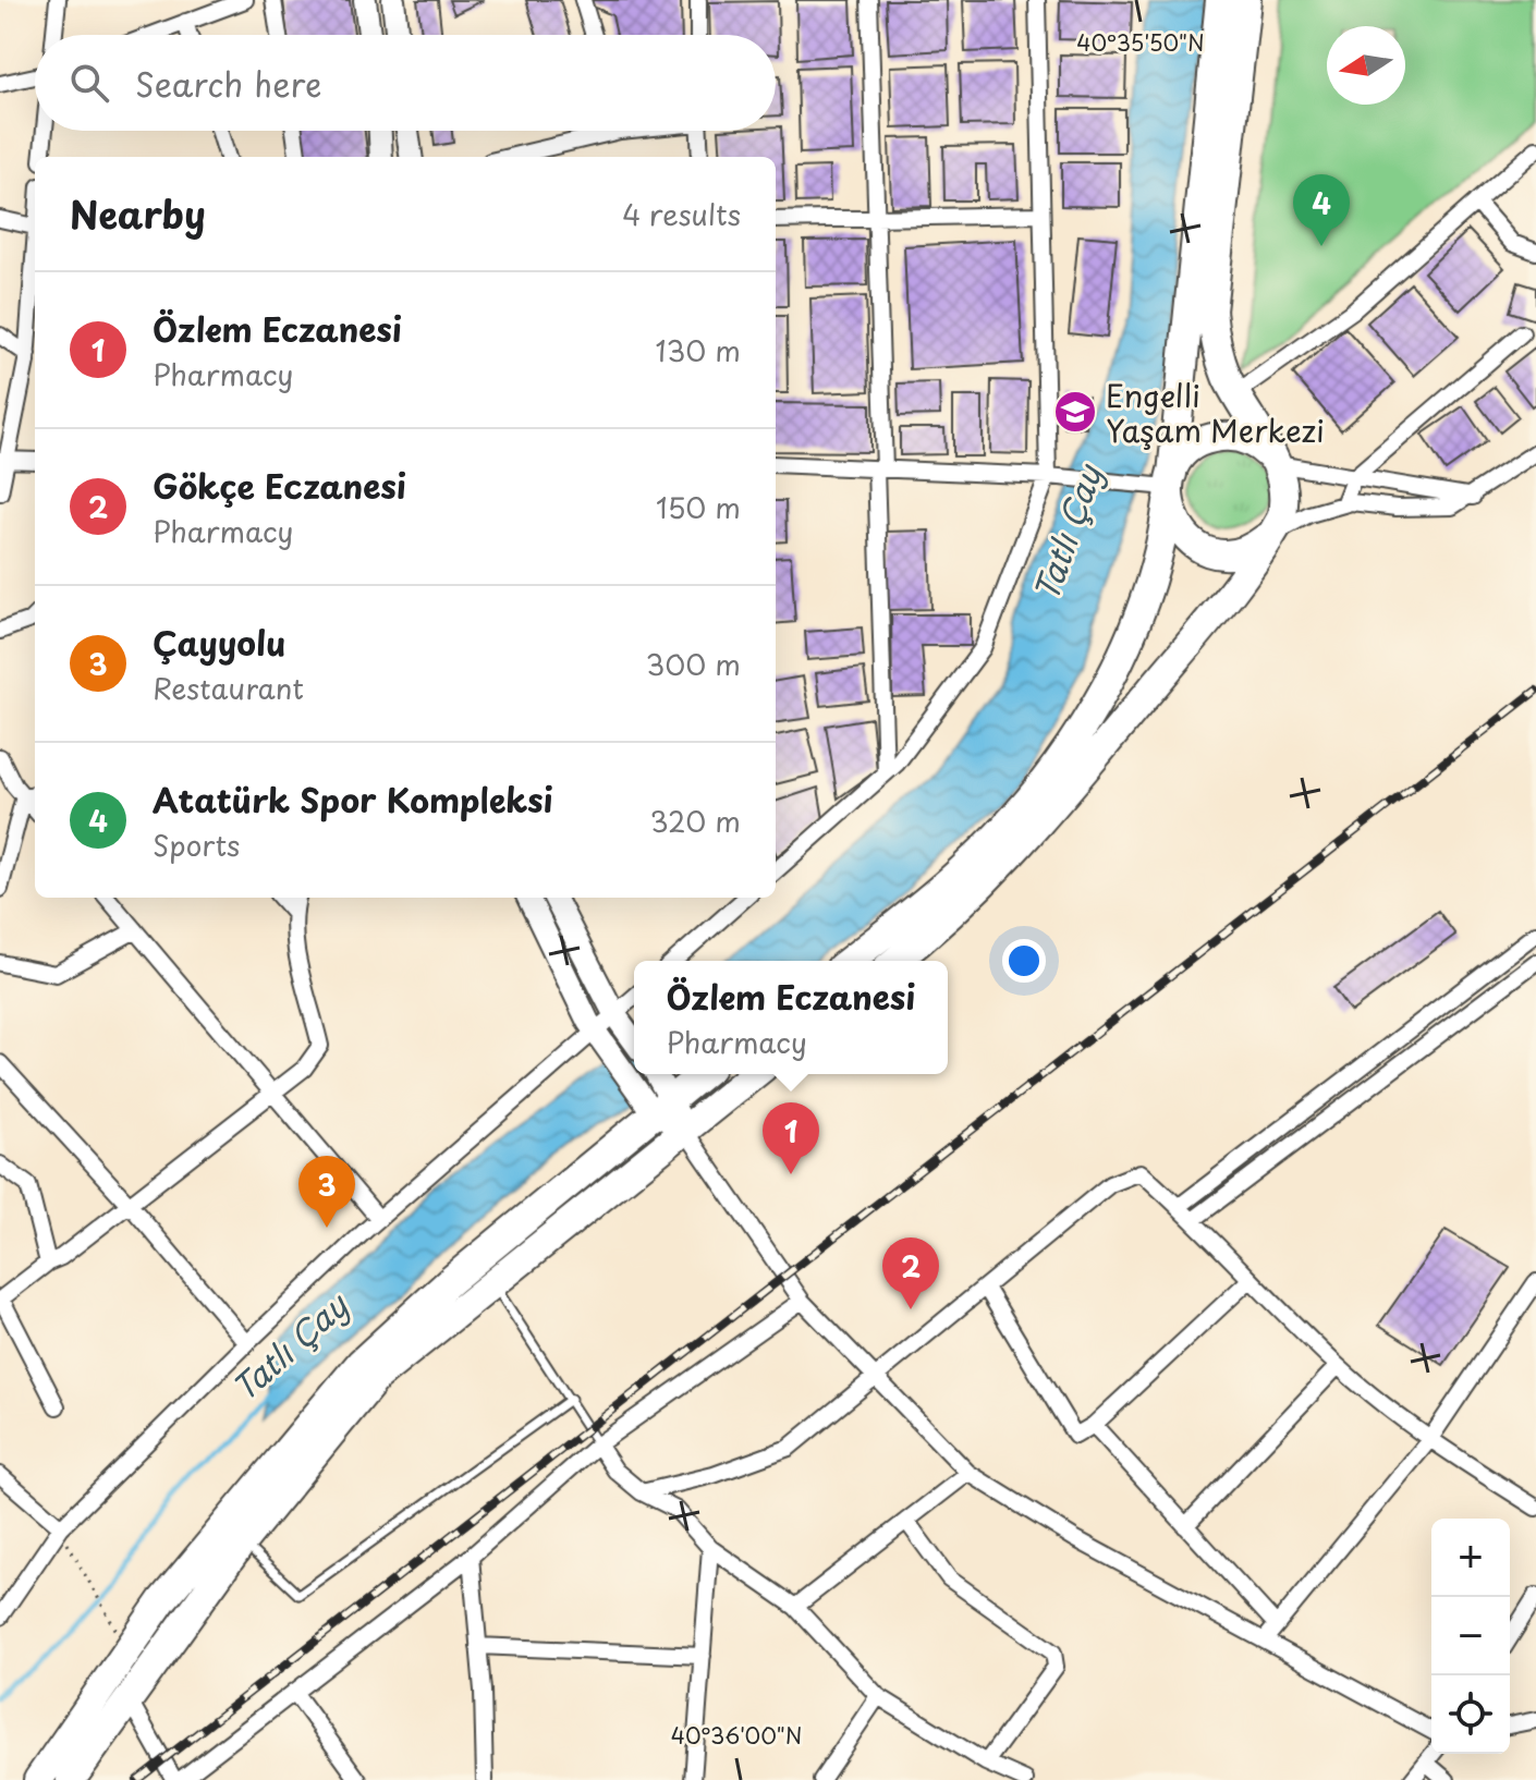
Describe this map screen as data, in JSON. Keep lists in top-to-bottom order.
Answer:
{
  "water": ["Tatlı Çay"],
  "places": {
    "school or university": ["Engelli Yaşam Merkezi"]
  },
  "north": "left",
  "page": {
    "search": "Search here",
    "heading": ["Nearby", "4 results"],
    "pins": [
      "4",
      "1",
      "3",
      "2"
    ],
    "list": [
      {
        "mark": "1",
        "name": "Özlem Eczanesi",
        "note": "Pharmacy",
        "value": "130 m"
      },
      {
        "mark": "2",
        "name": "Gökçe Eczanesi",
        "note": "Pharmacy",
        "value": "150 m"
      },
      {
        "mark": "3",
        "name": "Çayyolu",
        "note": "Restaurant",
        "value": "300 m"
      },
      {
        "mark": "4",
        "name": "Atatürk Spor Kompleksi",
        "note": "Sports",
        "value": "320 m"
      }
    ],
    "popup": ["Özlem Eczanesi", "Pharmacy"],
    "map_buttons": ["+", "−"]
  },
  "coordinates": ["40°35'50\"N", "40°36'00\"N"]
}
